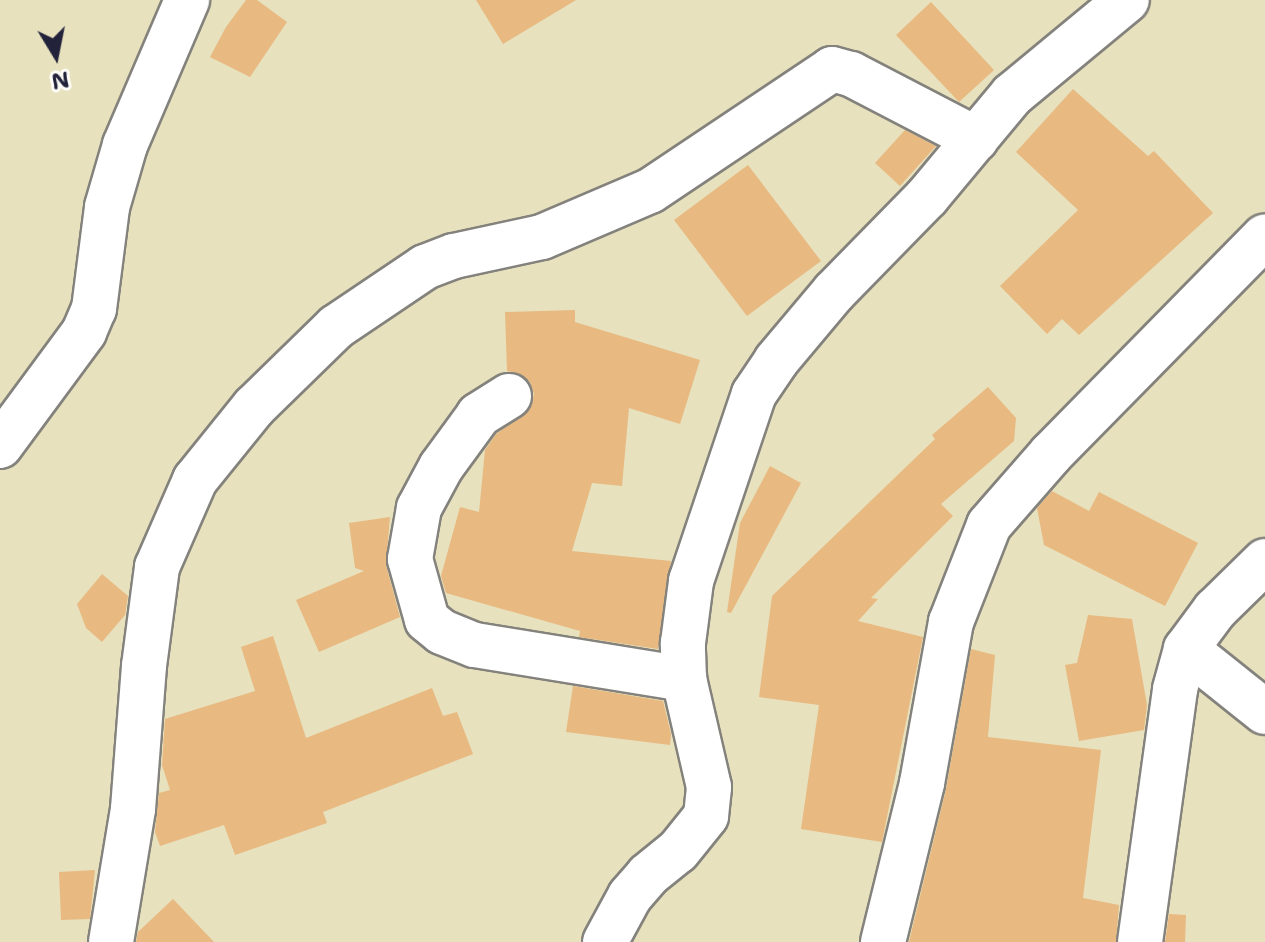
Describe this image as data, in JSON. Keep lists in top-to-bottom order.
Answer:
{
  "north": "bottom"
}
